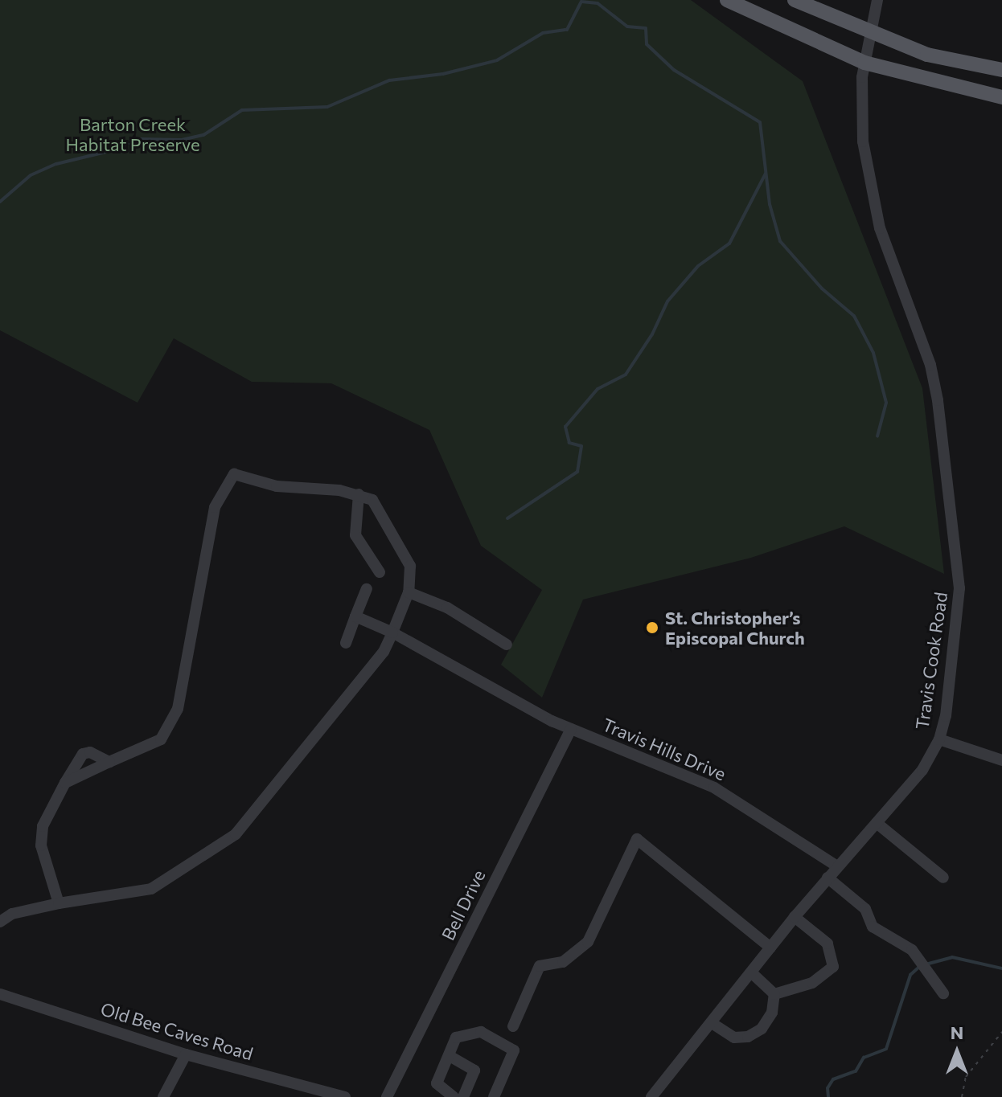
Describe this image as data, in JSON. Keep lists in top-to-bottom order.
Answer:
{
  "streets": {
    "street": [
      "Travis Cook Road",
      "Travis Hills Drive",
      "Bell Drive",
      "Old Bee Caves Road"
    ]
  },
  "crossings": [
    ["Travis Cook Road", "Travis Hills Drive"],
    ["Travis Hills Drive", "Bell Drive"]
  ],
  "parks": ["Barton Creek Habitat Preserve"],
  "places": ["St. Christopher’s Episcopal Church"],
  "north": "top"
}
